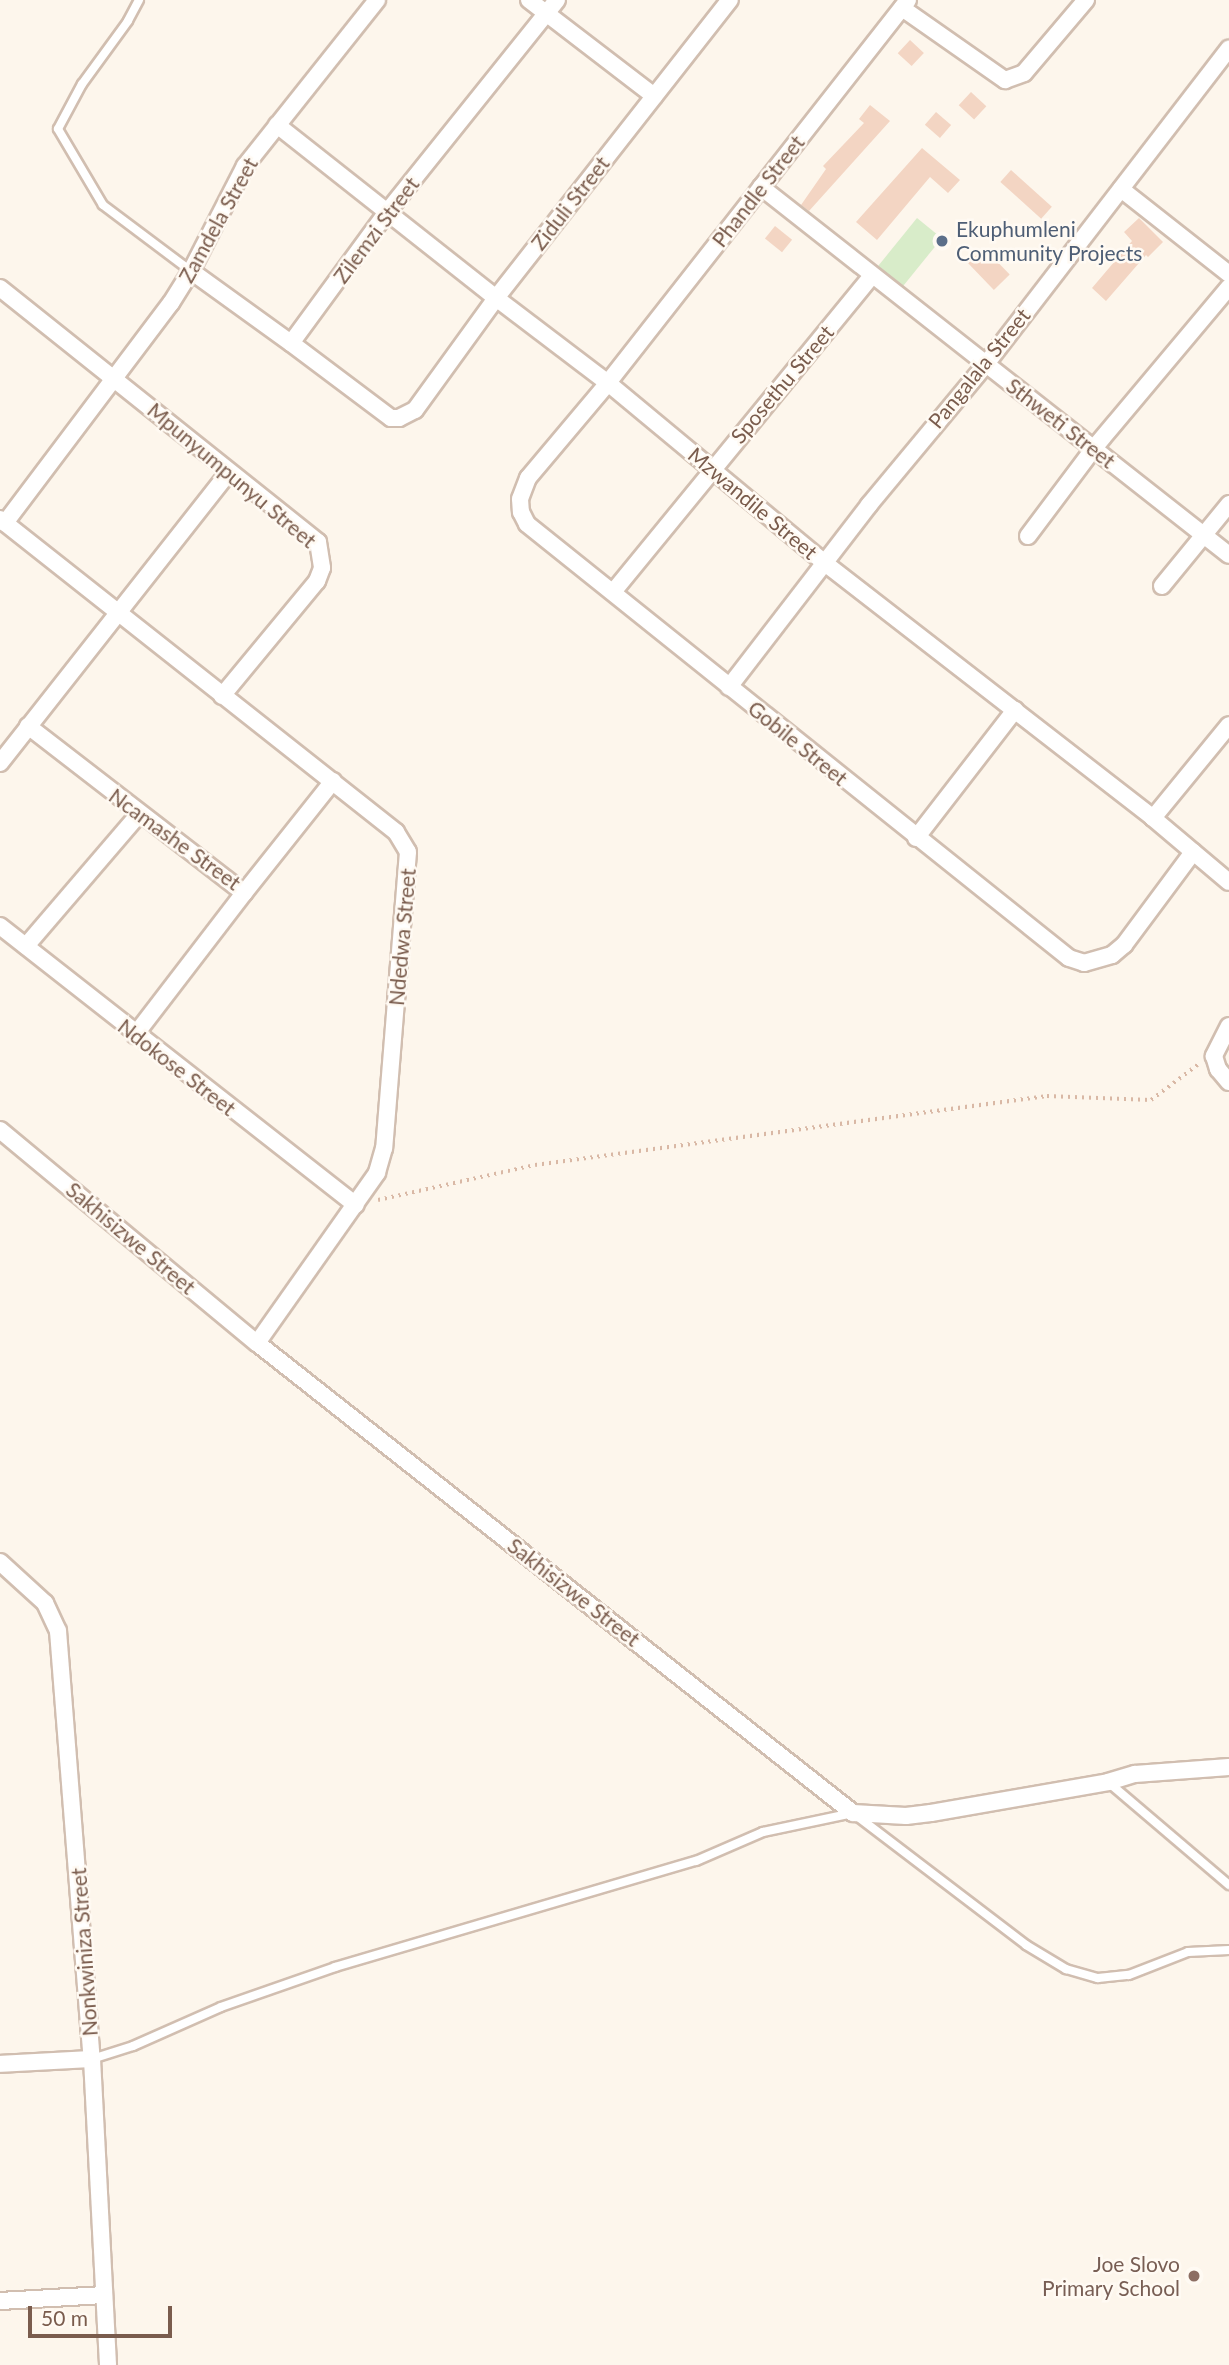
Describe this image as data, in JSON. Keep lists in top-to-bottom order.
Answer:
{
  "streets": {
    "street": [
      "Phandle Street",
      "Ziduli Street",
      "Zamdela Street",
      "Zilemzi Street",
      "Pangalala Street",
      "Sposethu Street",
      "Sthweti Street",
      "Mpunyumpunyu Street",
      "Mzwandile Street",
      "Gobile Street",
      "Ncamashe Street",
      "Ndedwa Street",
      "Ndokose Street",
      "Sakhisizwe Street",
      "Nonkwiniza Street"
    ]
  },
  "crossings": [
    ["Phandle Street", "Sthweti Street"],
    ["Phandle Street", "Mzwandile Street"],
    ["Phandle Street", "Gobile Street"],
    ["Ziduli Street", "Zilemzi Street"],
    ["Ziduli Street", "Mzwandile Street"],
    ["Zamdela Street", "Mpunyumpunyu Street"],
    ["Zamdela Street", "Mzwandile Street"],
    ["Zamdela Street", "Ndedwa Street"],
    ["Zilemzi Street", "Mzwandile Street"],
    ["Pangalala Street", "Sthweti Street"],
    ["Pangalala Street", "Mzwandile Street"],
    ["Pangalala Street", "Gobile Street"],
    ["Sposethu Street", "Sthweti Street"],
    ["Sposethu Street", "Mzwandile Street"],
    ["Sposethu Street", "Gobile Street"],
    ["Mpunyumpunyu Street", "Ndedwa Street"],
    ["Mzwandile Street", "Gobile Street"],
    ["Ncamashe Street", "Ndedwa Street"],
    ["Ndedwa Street", "Ndokose Street"],
    ["Ndedwa Street", "Sakhisizwe Street"]
  ],
  "places": ["Ekuphumleni Community Projects", "Joe Slovo Primary School"],
  "scale_bar": "50 m"
}
